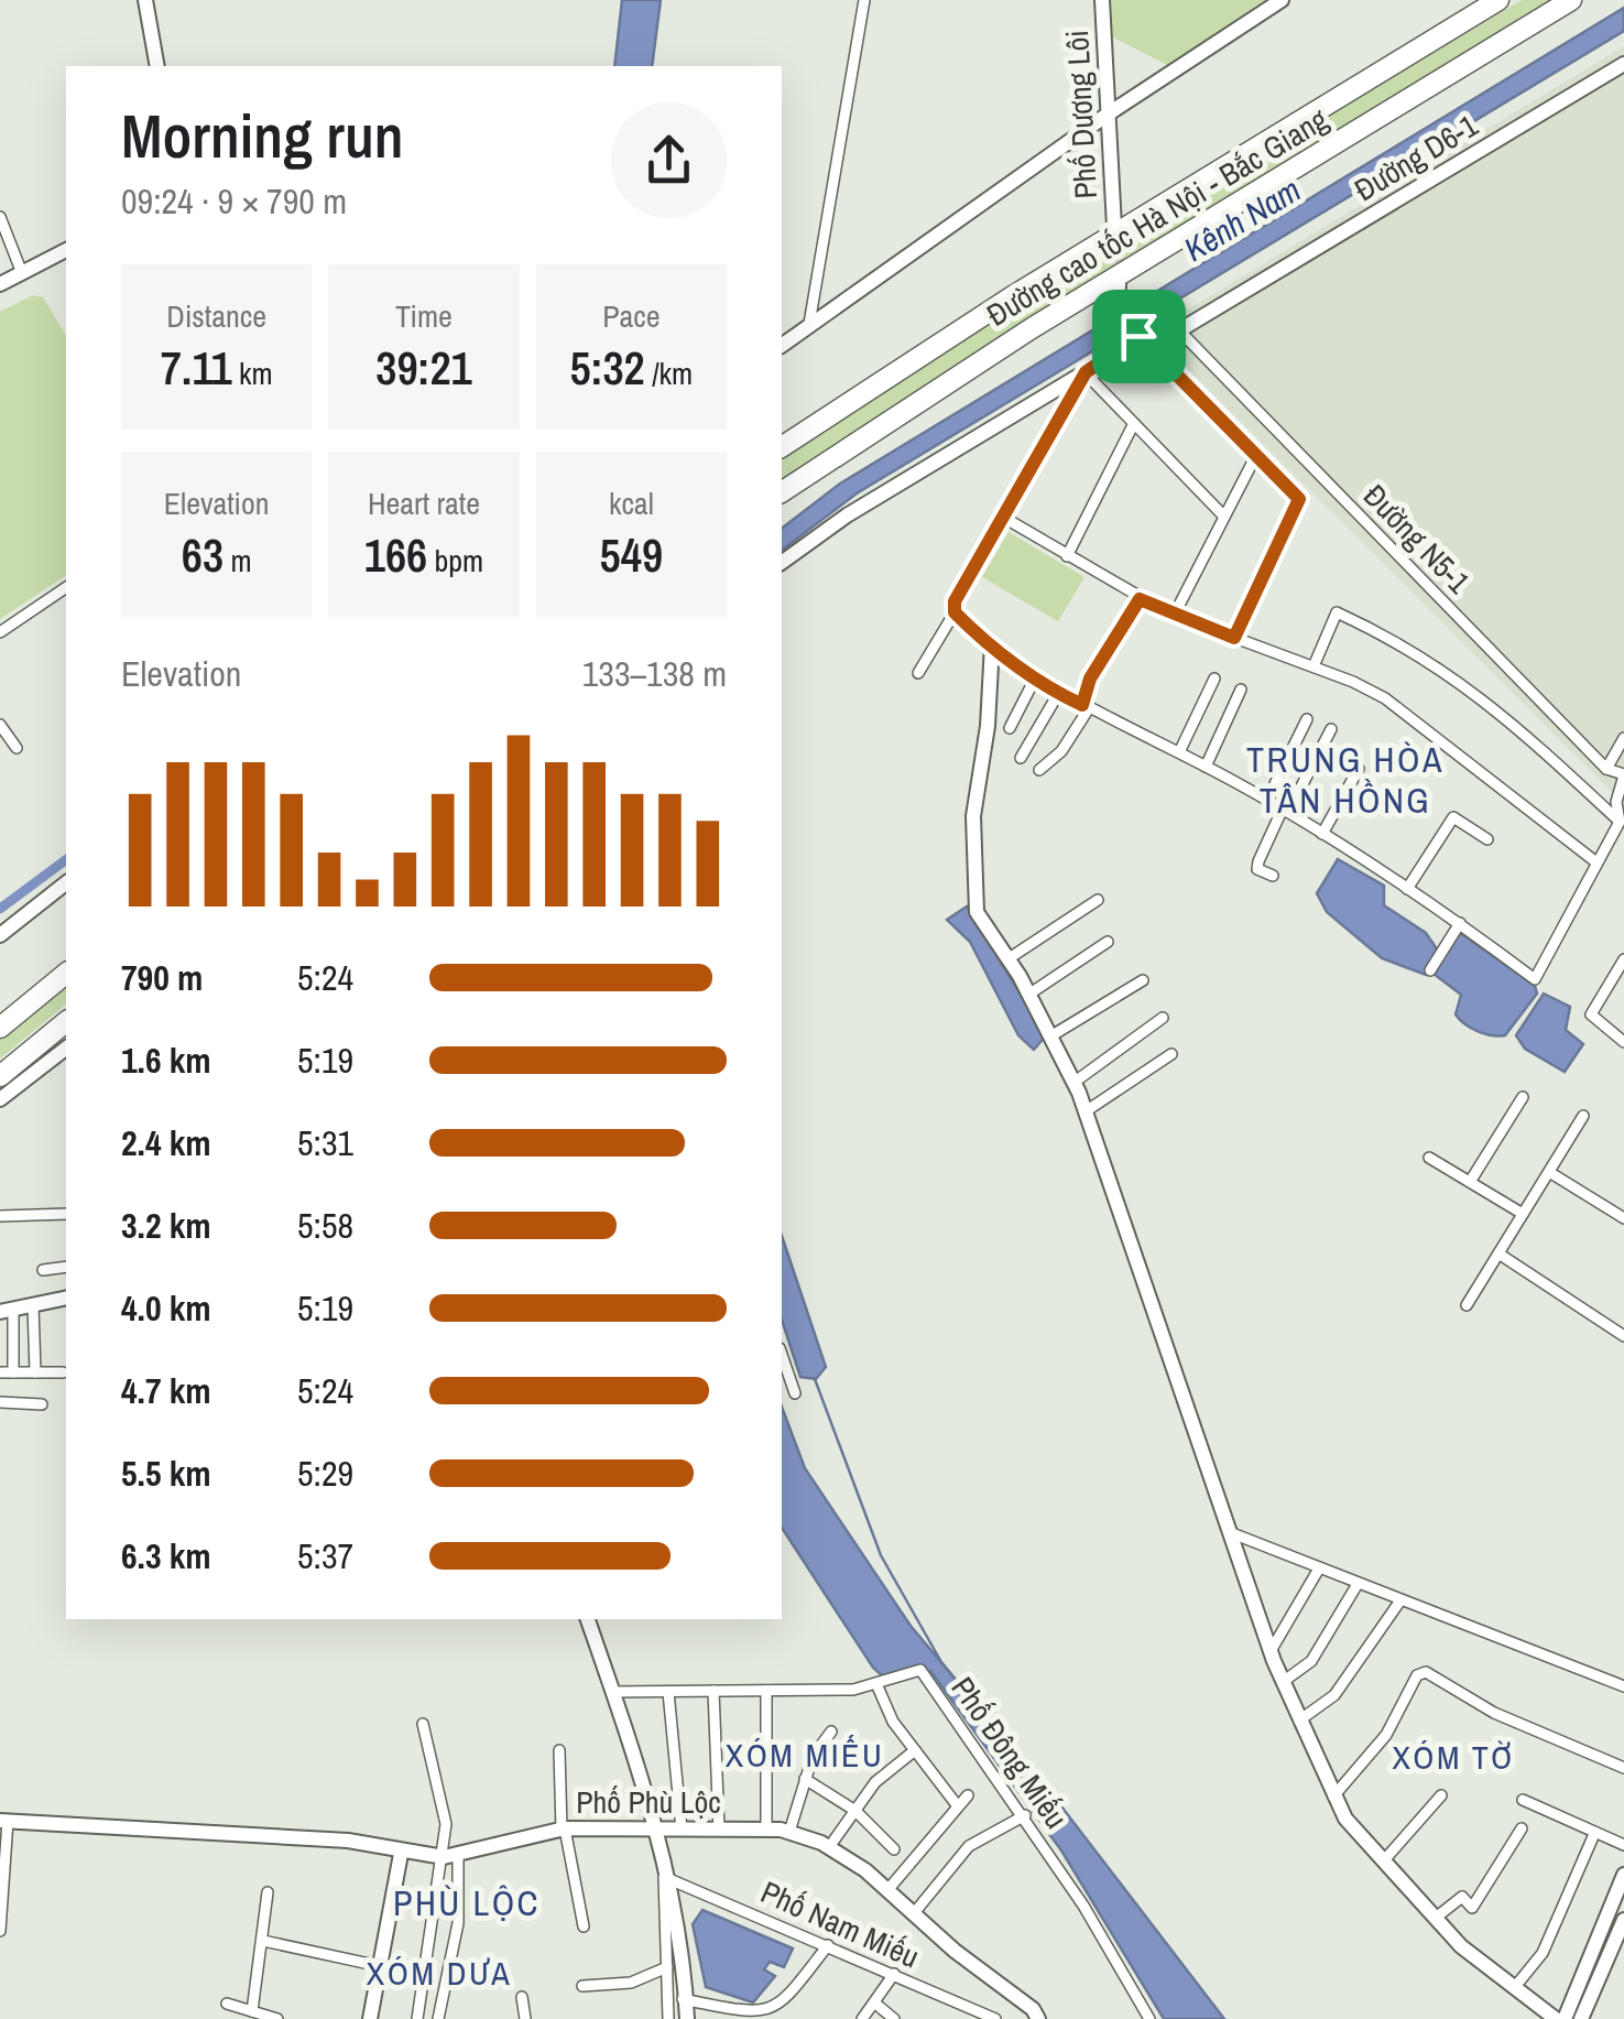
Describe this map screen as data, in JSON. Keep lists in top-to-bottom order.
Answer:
{
  "streets": {
    "highway": ["Đường cao tốc Hà Nội - Bắc Giang"],
    "street": [
      "Phố Dương Lôi",
      "Đường D6-1",
      "Đường N5-1",
      "Phố Đông Miếu",
      "Phố Phù Lộc",
      "Phố Nam Miếu"
    ]
  },
  "crossings": [
    ["Đường D6-1", "Đường N5-1"]
  ],
  "districts": [
    "TRUNG HÒA TÂN HỒNG",
    "XÓM MIẾU",
    "XÓM TỜ",
    "PHÙ LỘC",
    "XÓM DƯA"
  ],
  "water": ["Kênh Nam"],
  "page": {
    "heading": ["Morning run", "09:24 · 9 × 790 m"],
    "stats": [
      ["Distance", "7.11 km"],
      ["Time", "39:21"],
      ["Pace", "5:32 /km"],
      ["Elevation", "63 m"],
      ["Heart rate", "166 bpm"],
      ["kcal", "549"]
    ],
    "chart": ["Elevation", "133–138 m"],
    "list": [
      {
        "name": "790 m",
        "note": "5:24"
      },
      {
        "name": "1.6 km",
        "note": "5:19"
      },
      {
        "name": "2.4 km",
        "note": "5:31"
      },
      {
        "name": "3.2 km",
        "note": "5:58"
      },
      {
        "name": "4.0 km",
        "note": "5:19"
      },
      {
        "name": "4.7 km",
        "note": "5:24"
      },
      {
        "name": "5.5 km",
        "note": "5:29"
      },
      {
        "name": "6.3 km",
        "note": "5:37"
      }
    ]
  }
}
